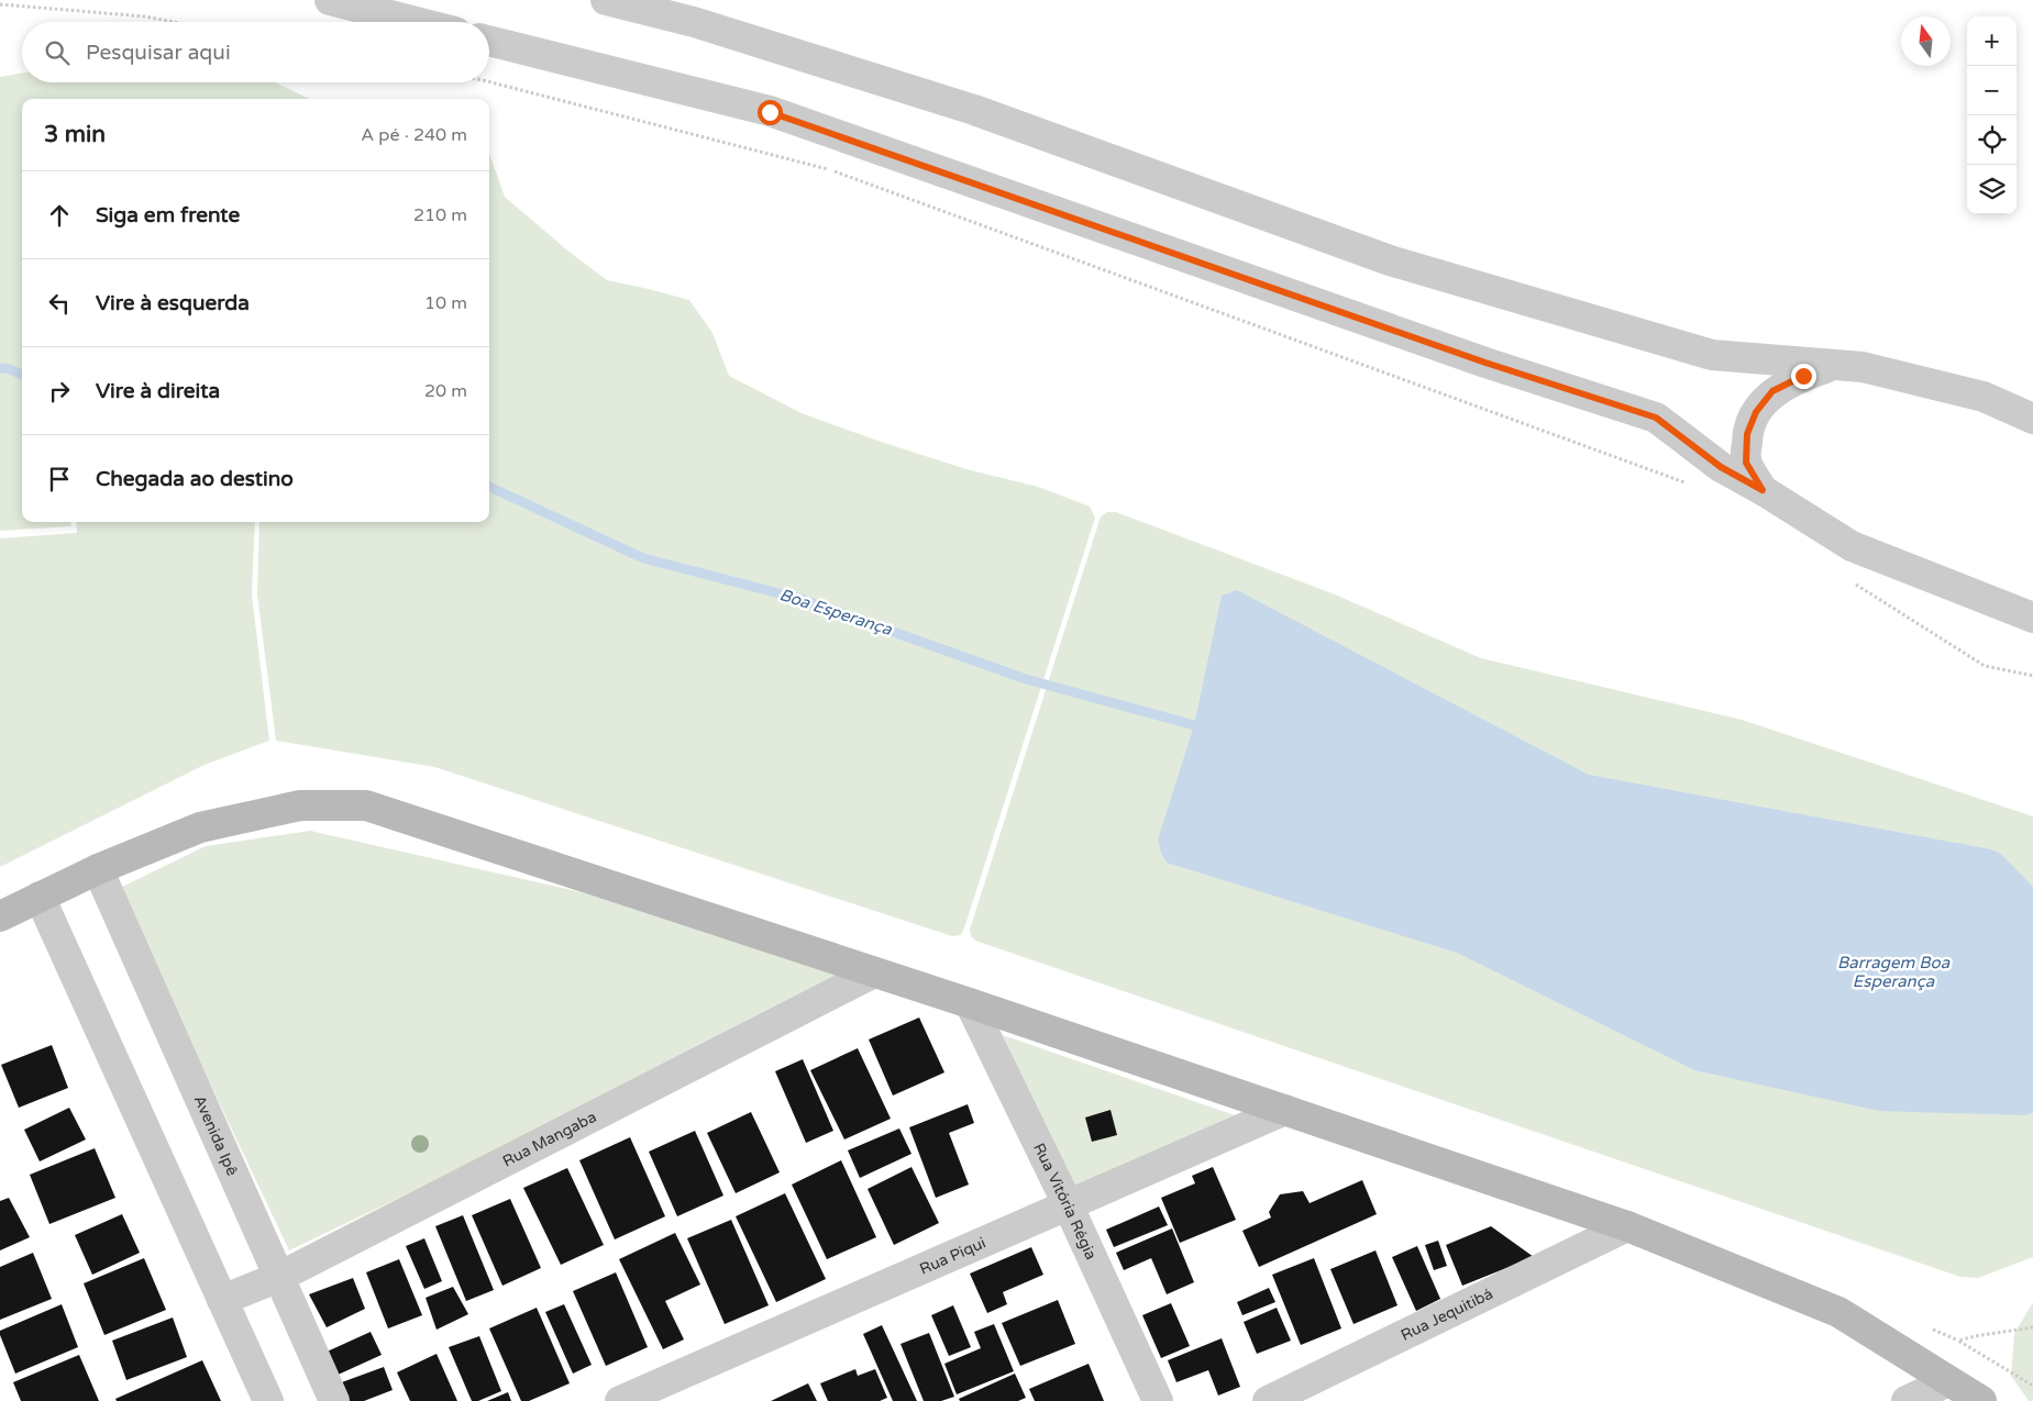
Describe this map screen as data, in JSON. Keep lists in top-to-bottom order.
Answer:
{
  "streets": {
    "street": [
      "Avenida Ipê",
      "Rua Mangaba",
      "Rua Vitória Régia",
      "Rua Piqui",
      "Rua Jequitibá"
    ]
  },
  "crossings": [
    ["Avenida Ipê", "Rua Mangaba"],
    ["Rua Vitória Régia", "Rua Piqui"]
  ],
  "water": ["Boa Esperança", "Barragem Boa Esperança"],
  "north": "top",
  "page": {
    "map_buttons": ["+", "−"],
    "search": "Pesquisar aqui",
    "heading": ["3 min", "A pé · 240 m"],
    "list": [
      ["Siga em frente", "210 m"],
      ["Vire à esquerda", "10 m"],
      ["Vire à direita", "20 m"],
      "Chegada ao destino"
    ]
  }
}
